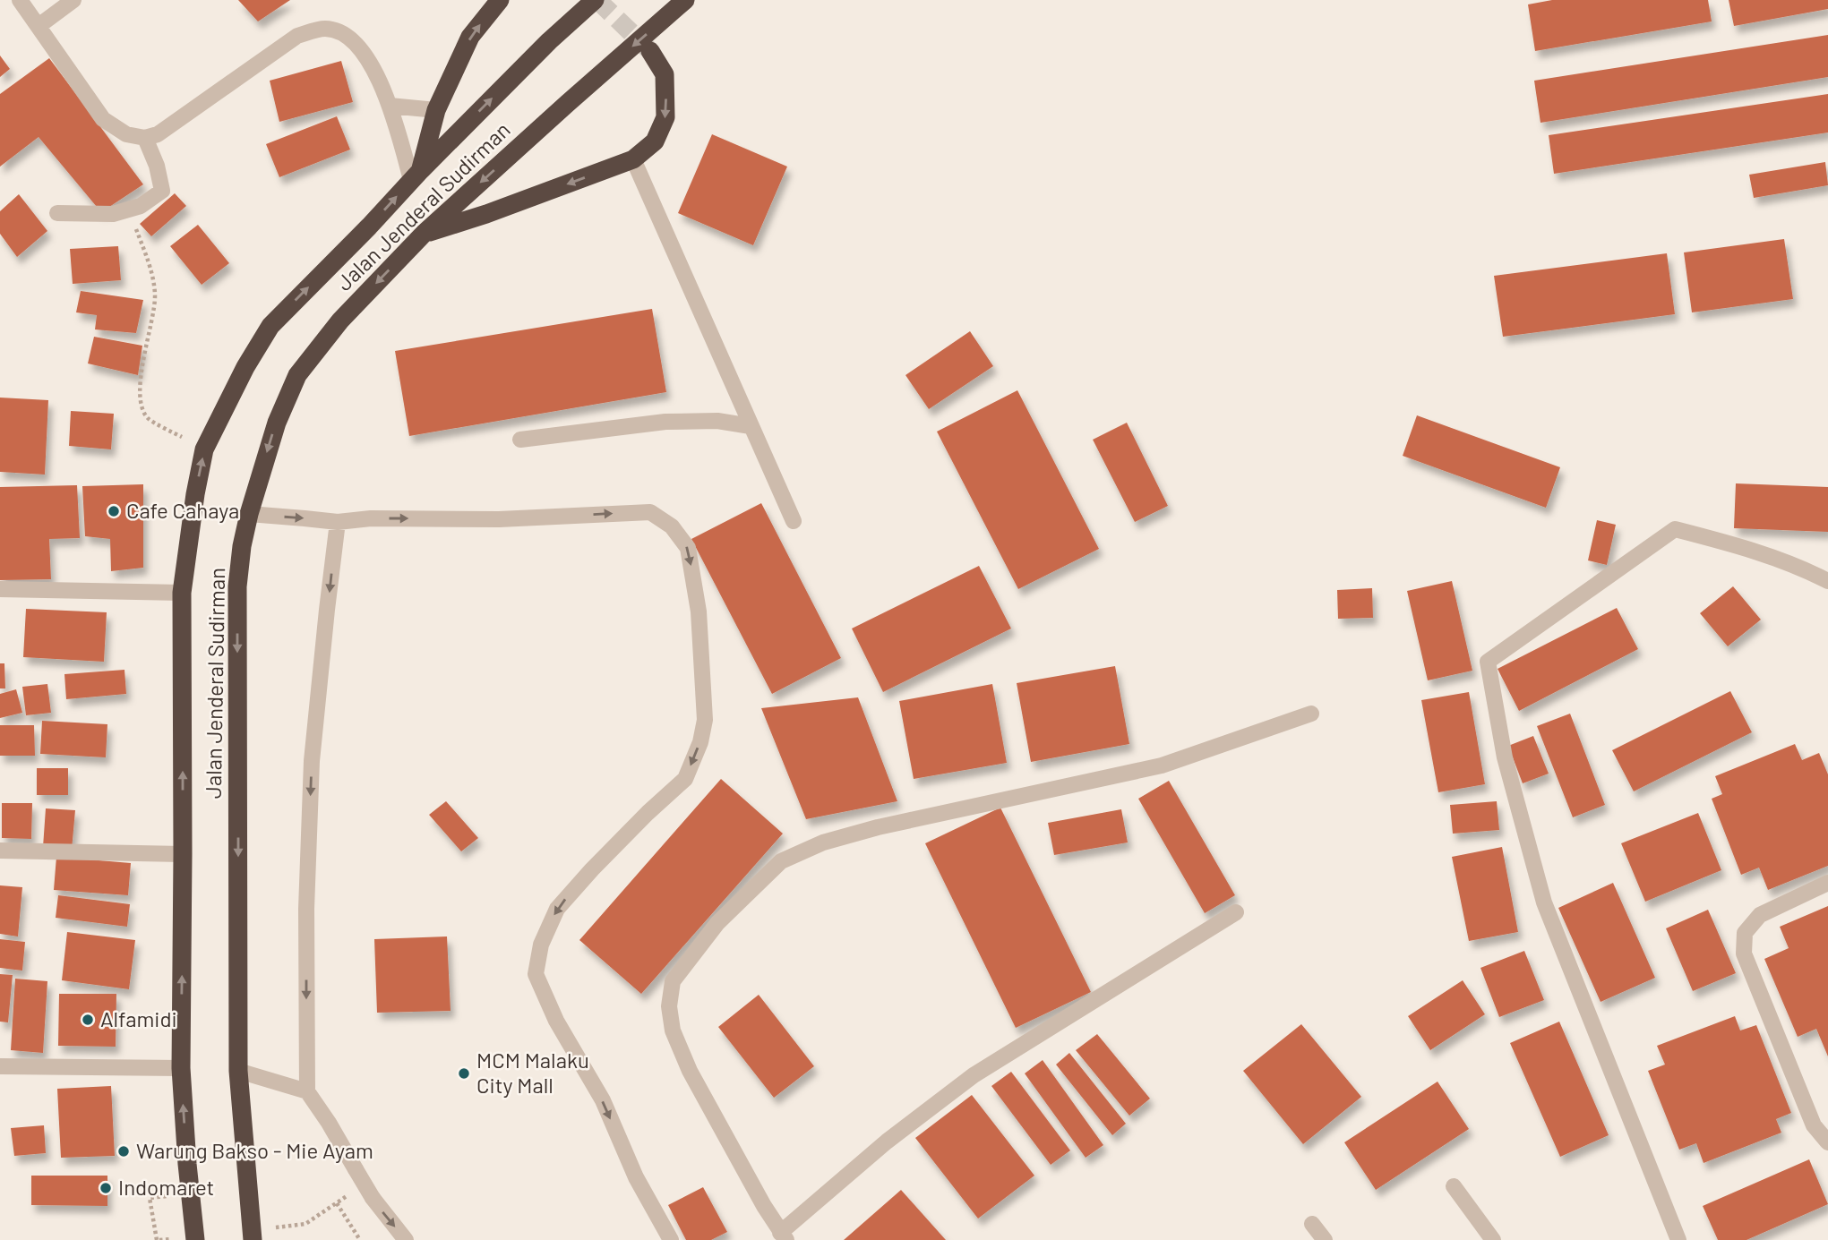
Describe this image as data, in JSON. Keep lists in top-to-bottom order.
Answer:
{
  "streets": {
    "highway": ["Jalan Jenderal Sudirman"]
  },
  "places": [
    "Cafe Cahaya",
    "Alfamidi",
    "MCM Malaku City Mall",
    "Warung Bakso - Mie Ayam",
    "Indomaret"
  ]
}
